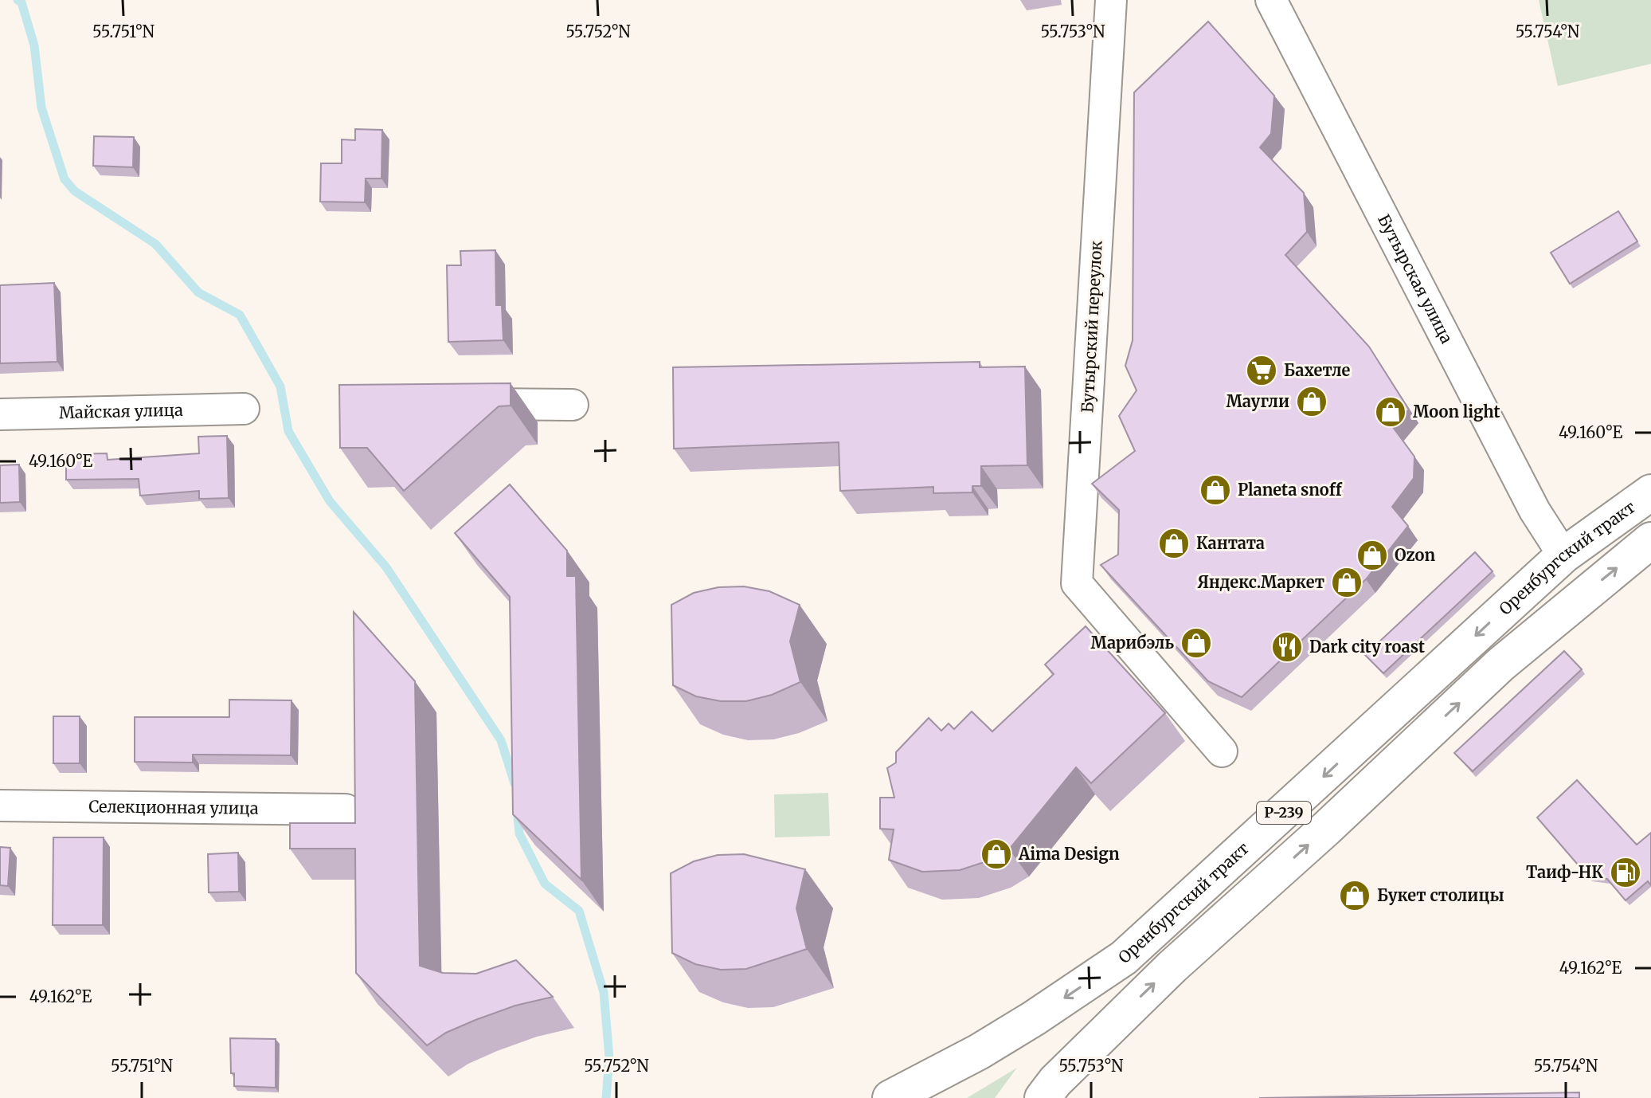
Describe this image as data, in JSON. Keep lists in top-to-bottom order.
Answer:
{
  "streets": {
    "main road": ["Оренбургский тракт", "Р-239"],
    "street": [
      "Бутырская улица",
      "Бутырский переулок",
      "Майская улица",
      "Селекционная улица"
    ]
  },
  "crossings": [
    ["Бутырская улица", "Оренбургский тракт"]
  ],
  "places": {
    "supermarket": ["Бахетле"],
    "shop": [
      "Маугли",
      "Moon light",
      "Planeta snoff",
      "Кантата",
      "Ozon",
      "Яндекс.Маркет",
      "Марибэль",
      "Aima Design",
      "Букет столицы"
    ],
    "restaurant": ["Dark city roast"],
    "fuel station": ["Таиф-НК"]
  },
  "coordinates": [
    "55.751°N",
    "55.752°N",
    "55.753°N",
    "55.754°N",
    "49.160°E",
    "49.162°E"
  ]
}
